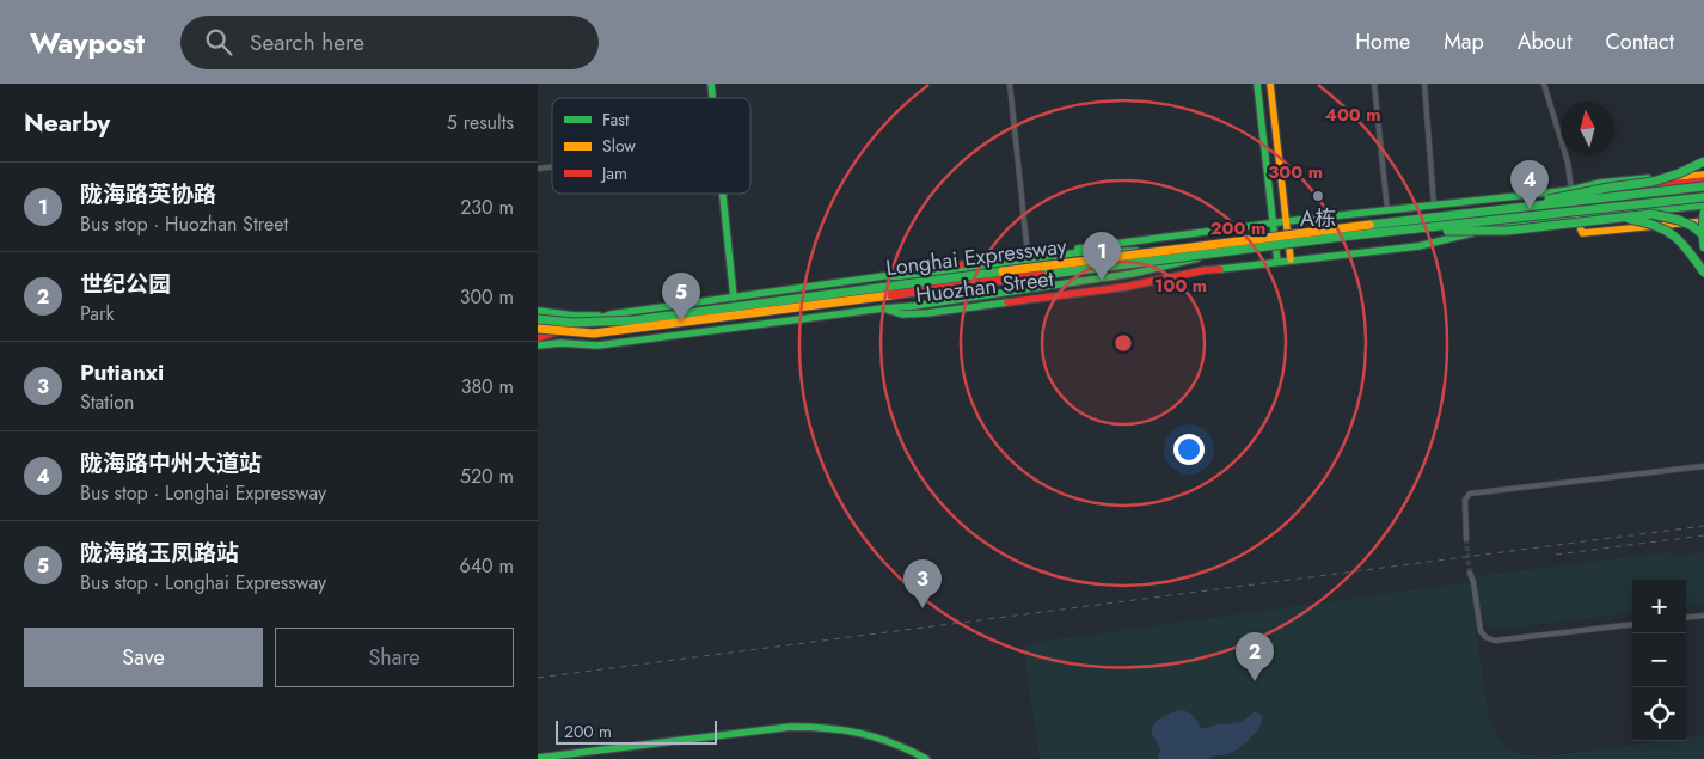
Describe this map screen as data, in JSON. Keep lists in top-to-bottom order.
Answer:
{
  "streets": {
    "main road": ["Longhai Expressway", "Huozhan Street"]
  },
  "places": ["A栋"],
  "legend": ["Fast", "Slow", "Jam"],
  "scale_bar": "200 m",
  "north": "top",
  "page": {
    "header": "Waypost",
    "search": "Search here",
    "nav": [
      "Home",
      "Map",
      "About",
      "Contact"
    ],
    "heading": ["Nearby", "5 results"],
    "pins": [
      "4",
      "1",
      "5",
      "3",
      "2"
    ],
    "list": [
      {
        "mark": "1",
        "name": "陇海路英协路",
        "note": "Bus stop · Huozhan Street",
        "value": "230 m"
      },
      {
        "mark": "2",
        "name": "世纪公园",
        "note": "Park",
        "value": "300 m"
      },
      {
        "mark": "3",
        "name": "Putianxi",
        "note": "Station",
        "value": "380 m"
      },
      {
        "mark": "4",
        "name": "陇海路中州大道站",
        "note": "Bus stop · Longhai Expressway",
        "value": "520 m"
      },
      {
        "mark": "5",
        "name": "陇海路玉凤路站",
        "note": "Bus stop · Longhai Expressway",
        "value": "640 m"
      }
    ],
    "map_buttons": ["+", "−"],
    "buttons": ["Save", "Share"],
    "scale": "200 m"
  },
  "rings": [
    "400 m",
    "300 m",
    "200 m",
    "100 m"
  ]
}
